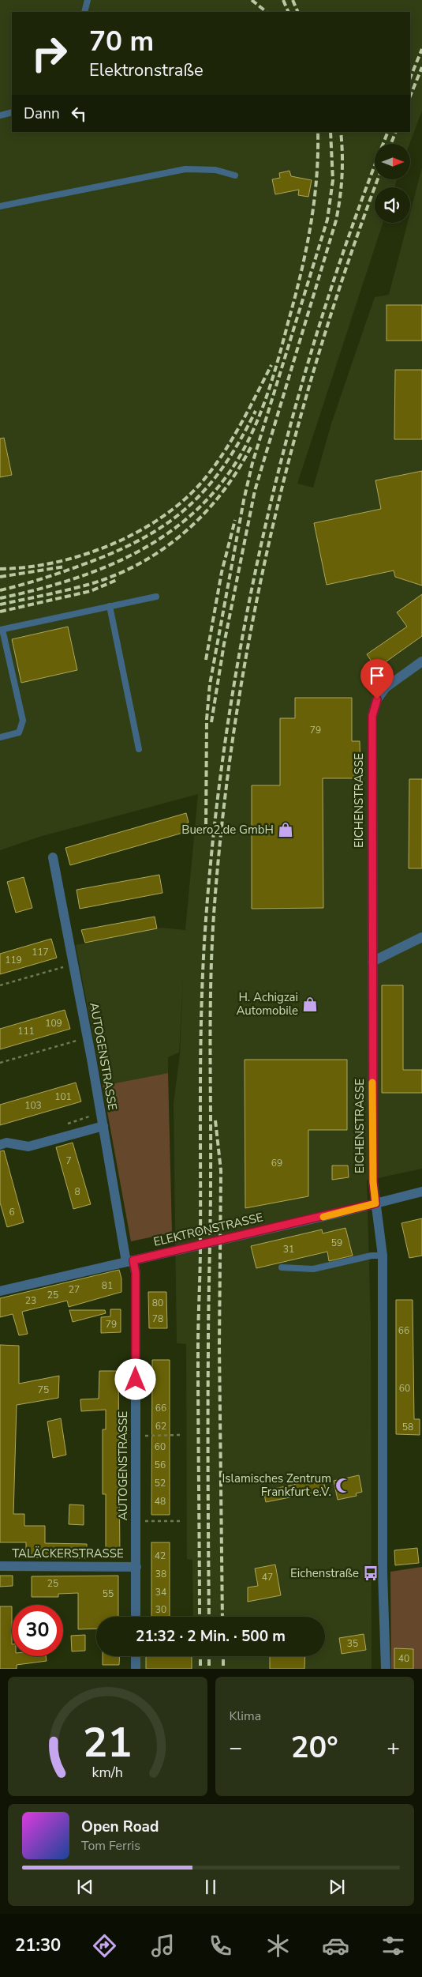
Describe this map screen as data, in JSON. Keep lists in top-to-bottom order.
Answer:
{
  "streets": {
    "street": [
      "EICHENSTRASSE",
      "AUTOGENSTRASSE",
      "ELEKTRONSTRASSE",
      "TALÄCKERSTRASSE"
    ]
  },
  "crossings": [
    ["EICHENSTRASSE", "ELEKTRONSTRASSE"],
    ["AUTOGENSTRASSE", "ELEKTRONSTRASSE"],
    ["AUTOGENSTRASSE", "TALÄCKERSTRASSE"]
  ],
  "places": {
    "shop": ["Buero2.de GmbH", "H. Achigzai Automobile"],
    "mosque": ["Islamisches Zentrum Frankfurt e.V."],
    "bus stop": ["Eichenstraße"]
  },
  "house_numbers": [
    "79",
    "117",
    "119",
    "109",
    "111",
    "101",
    "103",
    "7",
    "69",
    "8",
    "6",
    "59",
    "31",
    "81",
    "27",
    "25",
    "23",
    "80",
    "78",
    "79",
    "66",
    "60",
    "75",
    "66",
    "62",
    "58",
    "60",
    "56",
    "52",
    "48",
    "42",
    "38",
    "47",
    "25",
    "34",
    "55",
    "30",
    "35",
    "40"
  ],
  "north": "right",
  "page": {
    "turn": ["70 m", "Elektronstraße"],
    "then": "Dann",
    "limit": "30",
    "trip": "21:32 · 2 Min. · 500 m",
    "tile": "Klima",
    "heat": ["−", "20°", "+"],
    "song": ["Open Road", "Tom Ferris"],
    "tabs": "21:30",
    "gauge": ["21", "km/h"]
  }
}
